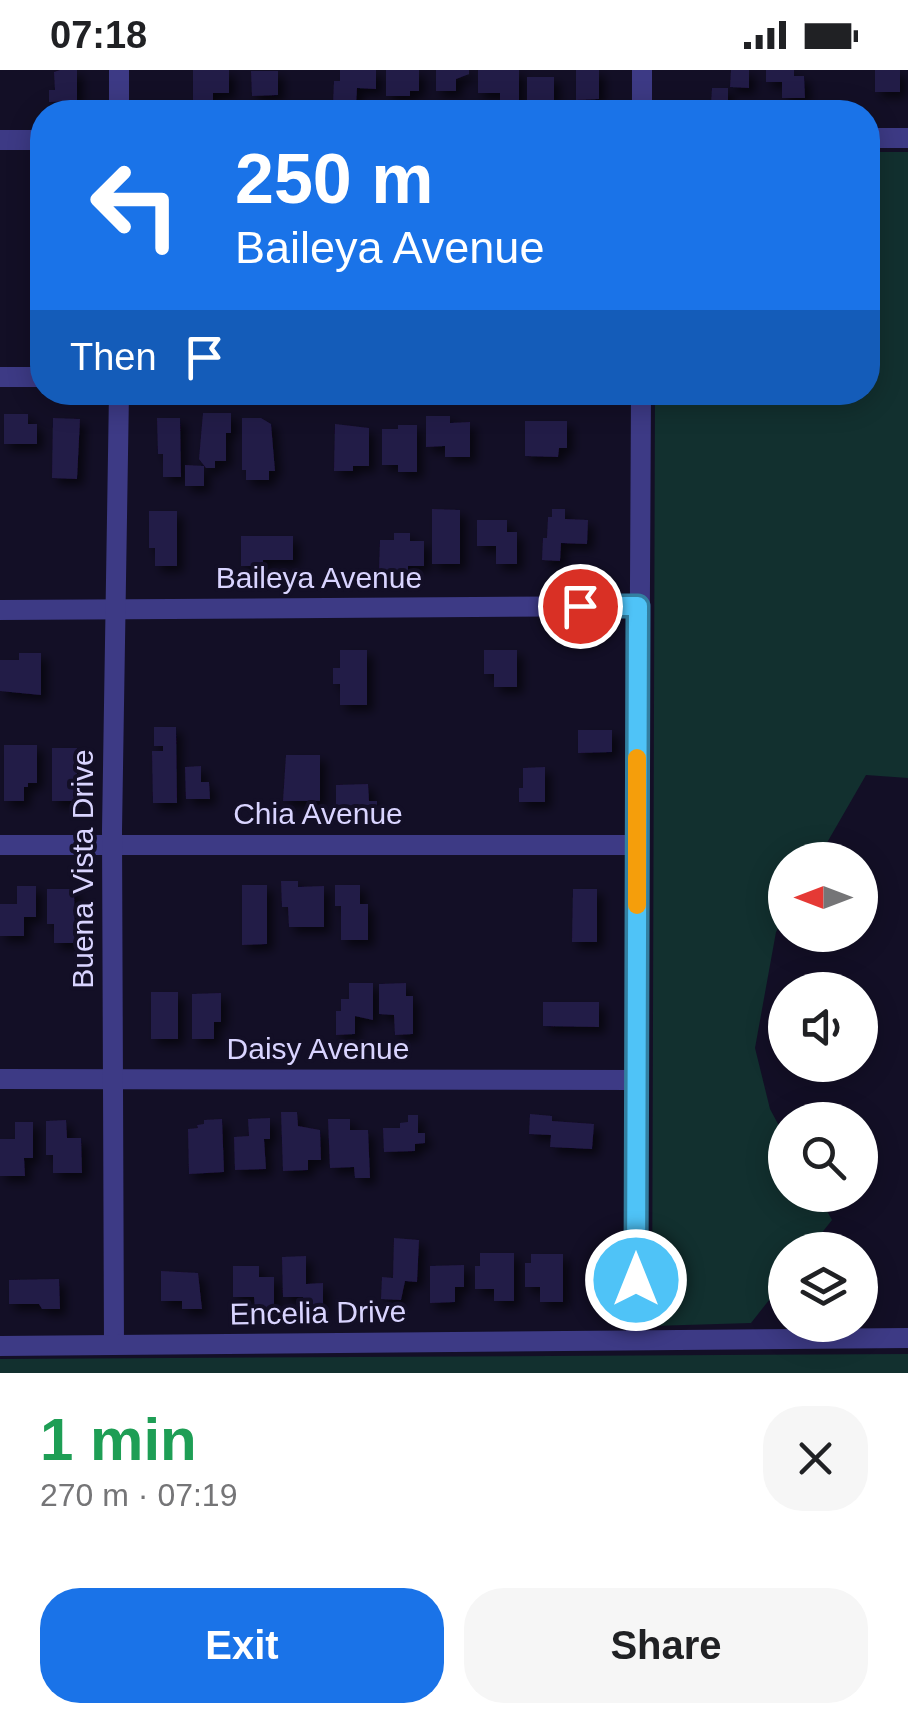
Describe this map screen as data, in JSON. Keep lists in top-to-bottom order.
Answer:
{
  "streets": {
    "street": [
      "Baileya Avenue",
      "Chia Avenue",
      "Buena Vista Drive",
      "Daisy Avenue",
      "Encelia Drive"
    ]
  },
  "crossings": [
    ["Baileya Avenue", "Buena Vista Drive"],
    ["Chia Avenue", "Buena Vista Drive"],
    ["Buena Vista Drive", "Daisy Avenue"],
    ["Buena Vista Drive", "Encelia Drive"]
  ],
  "north": "left",
  "page": {
    "status": "07:18",
    "turn": ["250 m", "Baileya Avenue"],
    "then": "Then",
    "heading": ["1 min", "270 m · 07:19"],
    "buttons": ["Exit", "Share"]
  }
}
